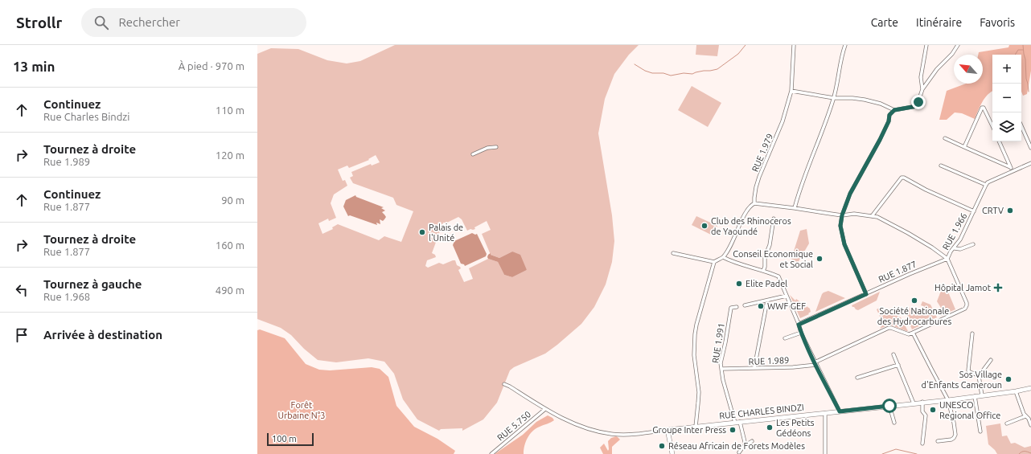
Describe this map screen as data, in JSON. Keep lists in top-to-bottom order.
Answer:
{
  "streets": {
    "street": [
      "RUE 1.979",
      "RUE 1.966",
      "RUE 1.877",
      "RUE 1.991",
      "RUE 1.989",
      "RUE CHARLES BINDZI",
      "RUE 5.750"
    ]
  },
  "crossings": [
    ["RUE 1.979", "RUE 1.966"],
    ["RUE 1.966", "RUE 1.877"],
    ["RUE 1.991", "RUE 1.989"],
    ["RUE 1.991", "RUE CHARLES BINDZI"],
    ["RUE CHARLES BINDZI", "RUE 5.750"]
  ],
  "parks": ["Forêt Urbaine N°3"],
  "places": {
    "other": [
      "CRTV",
      "Club des Rhinoceros de Yaoundé",
      "Palais de l'Unité",
      "Conseil Economique et Social",
      "Elite Padel",
      "Société Nationale des Hydrocarbures",
      "WWF GEF",
      "Sos Village d'Enfants Cameroun",
      "UNESCO Regional Office",
      "Les Petits Gédéons",
      "Groupe Inter Press",
      "Réseau Africain de Forets Modèles"
    ],
    "health": ["Hôpital Jamot"]
  },
  "scale_bar": "100 m",
  "north": "top left",
  "page": {
    "header": "Strollr",
    "search": "Rechercher",
    "nav": ["Carte", "Itinéraire", "Favoris"],
    "heading": ["13 min", "À pied · 970 m"],
    "map_buttons": ["+", "−"],
    "list": [
      ["Continuez", "Rue Charles Bindzi", "110 m"],
      ["Tournez à droite", "Rue 1.989", "120 m"],
      ["Continuez", "Rue 1.877", "90 m"],
      ["Tournez à droite", "Rue 1.877", "160 m"],
      ["Tournez à gauche", "Rue 1.968", "490 m"],
      "Arrivée à destination"
    ],
    "scale": "100 m"
  }
}
